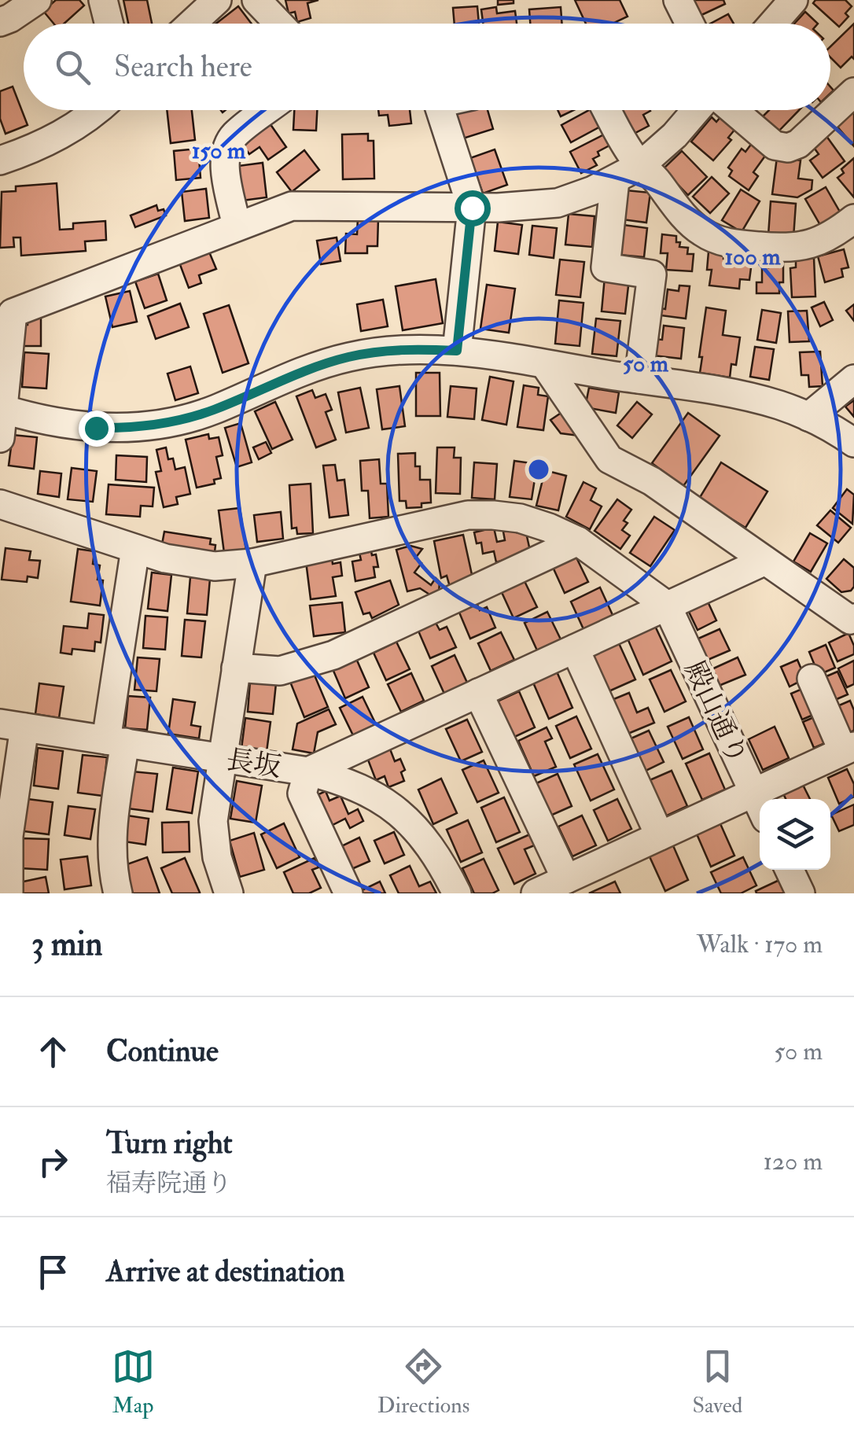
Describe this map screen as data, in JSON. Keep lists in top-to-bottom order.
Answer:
{
  "streets": {
    "street": ["殿山通り", "長坂"]
  },
  "page": {
    "search": "Search here",
    "heading": ["3 min", "Walk · 170 m"],
    "list": [
      ["Continue", "50 m"],
      ["Turn right", "福寿院通り", "120 m"],
      "Arrive at destination"
    ],
    "nav": ["Map", "Directions", "Saved"]
  },
  "rings": ["150 m", "100 m", "50 m"]
}
